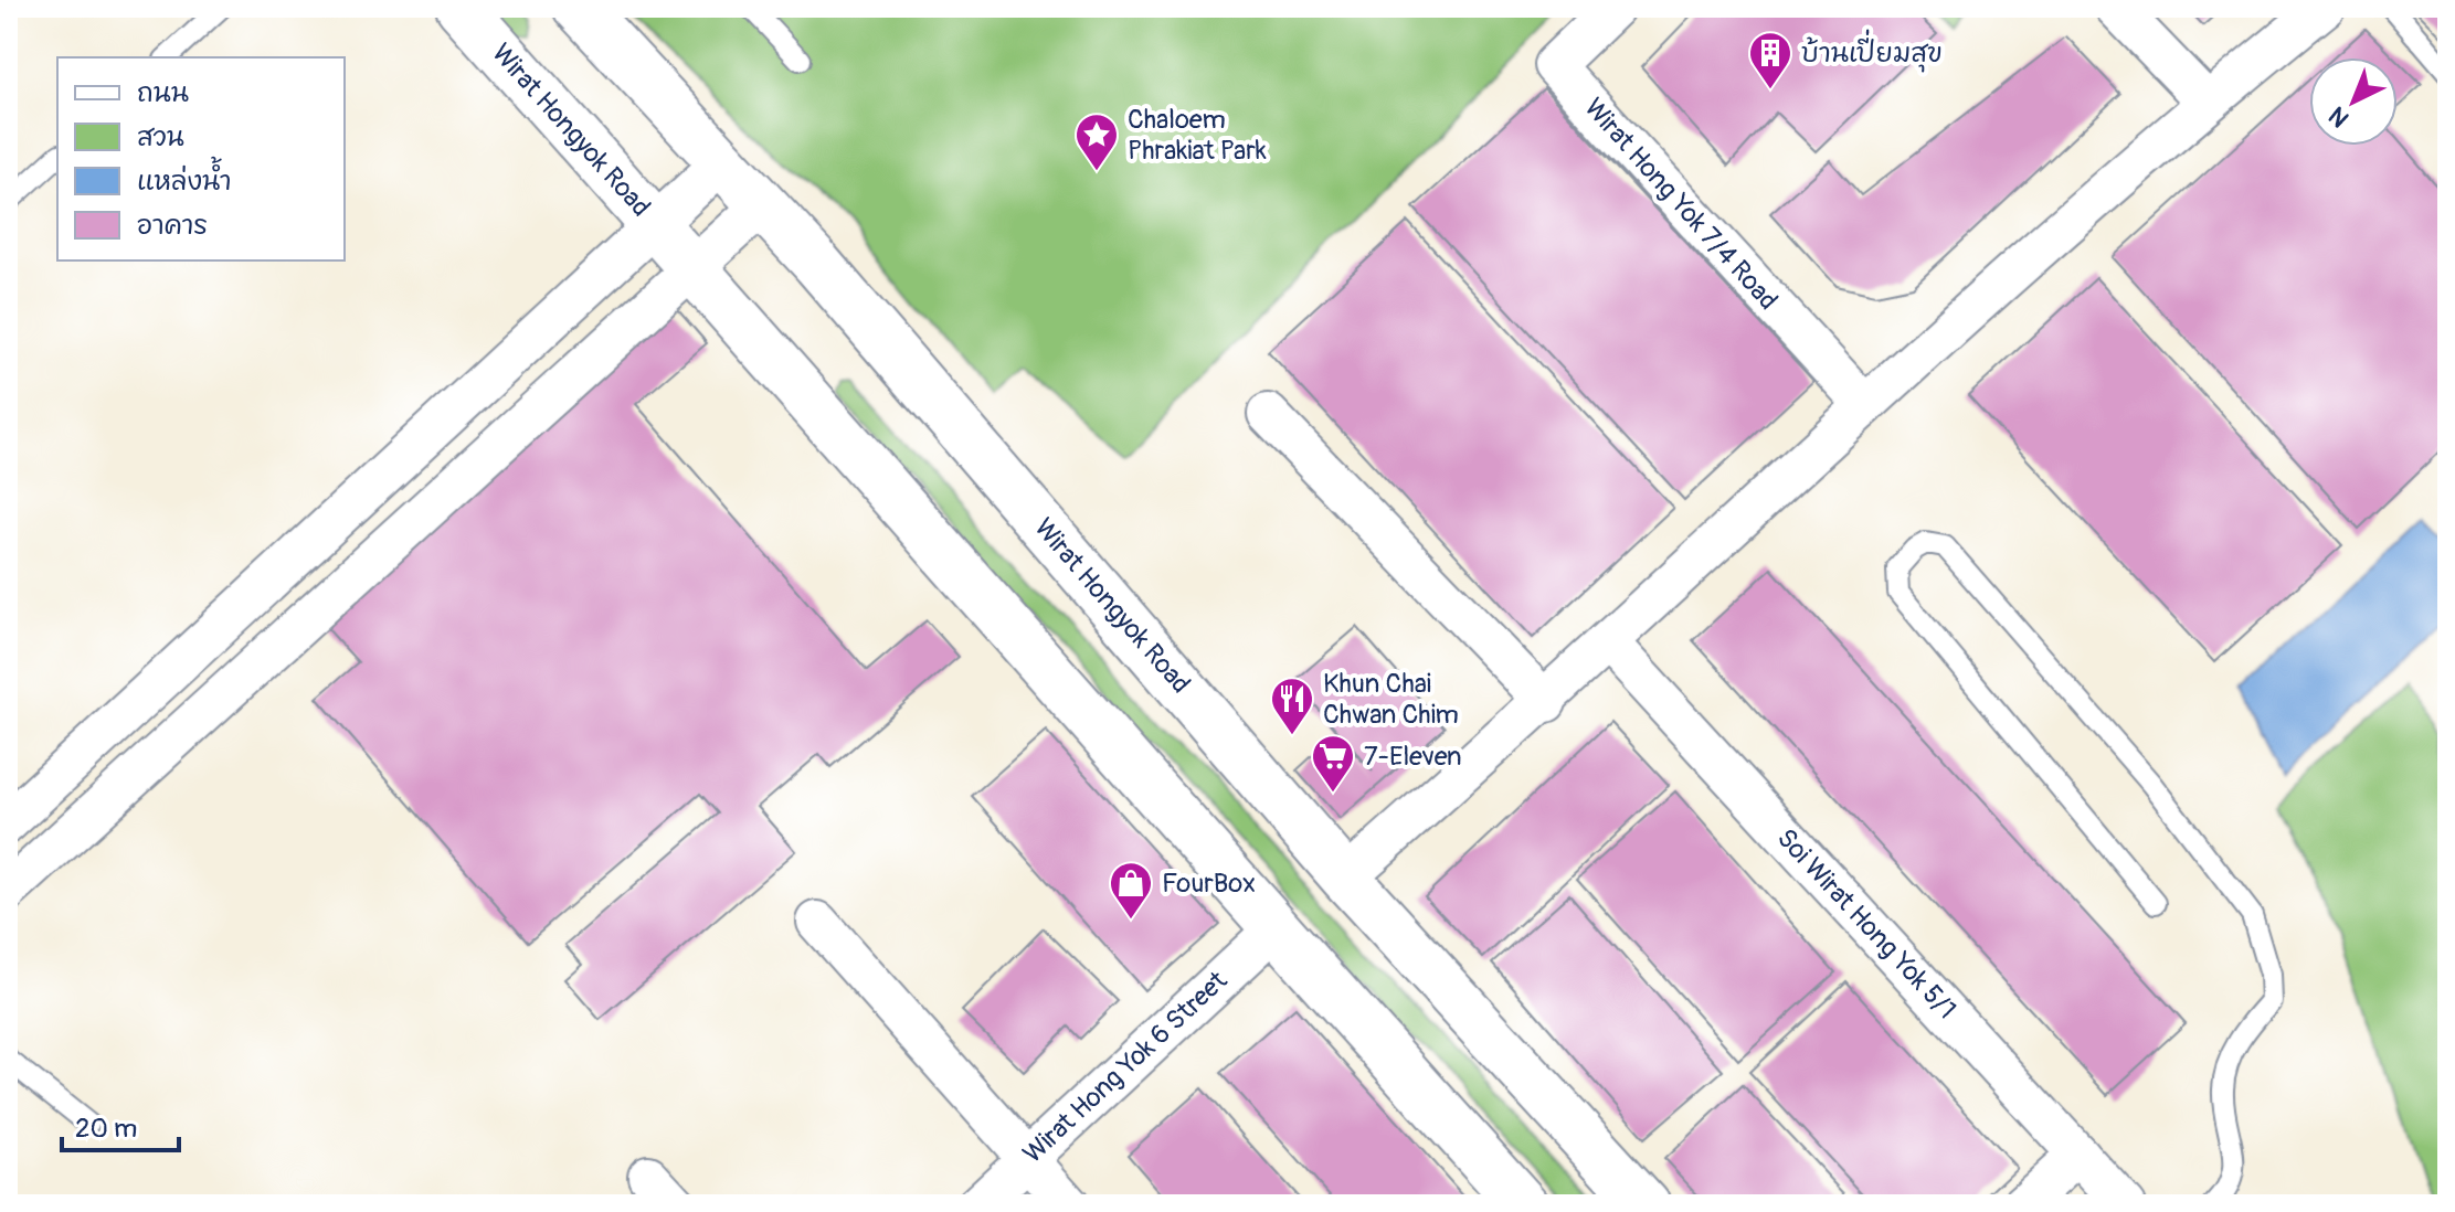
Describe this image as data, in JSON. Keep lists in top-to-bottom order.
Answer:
{
  "streets": {
    "main road": ["Wirat Hongyok Road"],
    "street": ["Wirat Hong Yok 7/4 Road", "Soi Wirat Hong Yok 5/1", "Wirat Hong Yok 6 Street"]
  },
  "crossings": [
    ["Wirat Hongyok Road", "Wirat Hong Yok 6 Street"]
  ],
  "places": {
    "building": ["บ้านเปี่ยมสุข"],
    "place": ["Chaloem Phrakiat Park"],
    "restaurant": ["Khun Chai Chwan Chim"],
    "supermarket": ["7-Eleven"],
    "shop": ["FourBox"]
  },
  "legend": [
    "ถนน",
    "สวน",
    "แหล่งน้ำ",
    "อาคาร"
  ],
  "scale_bar": "20 m",
  "north": "bottom left"
}
